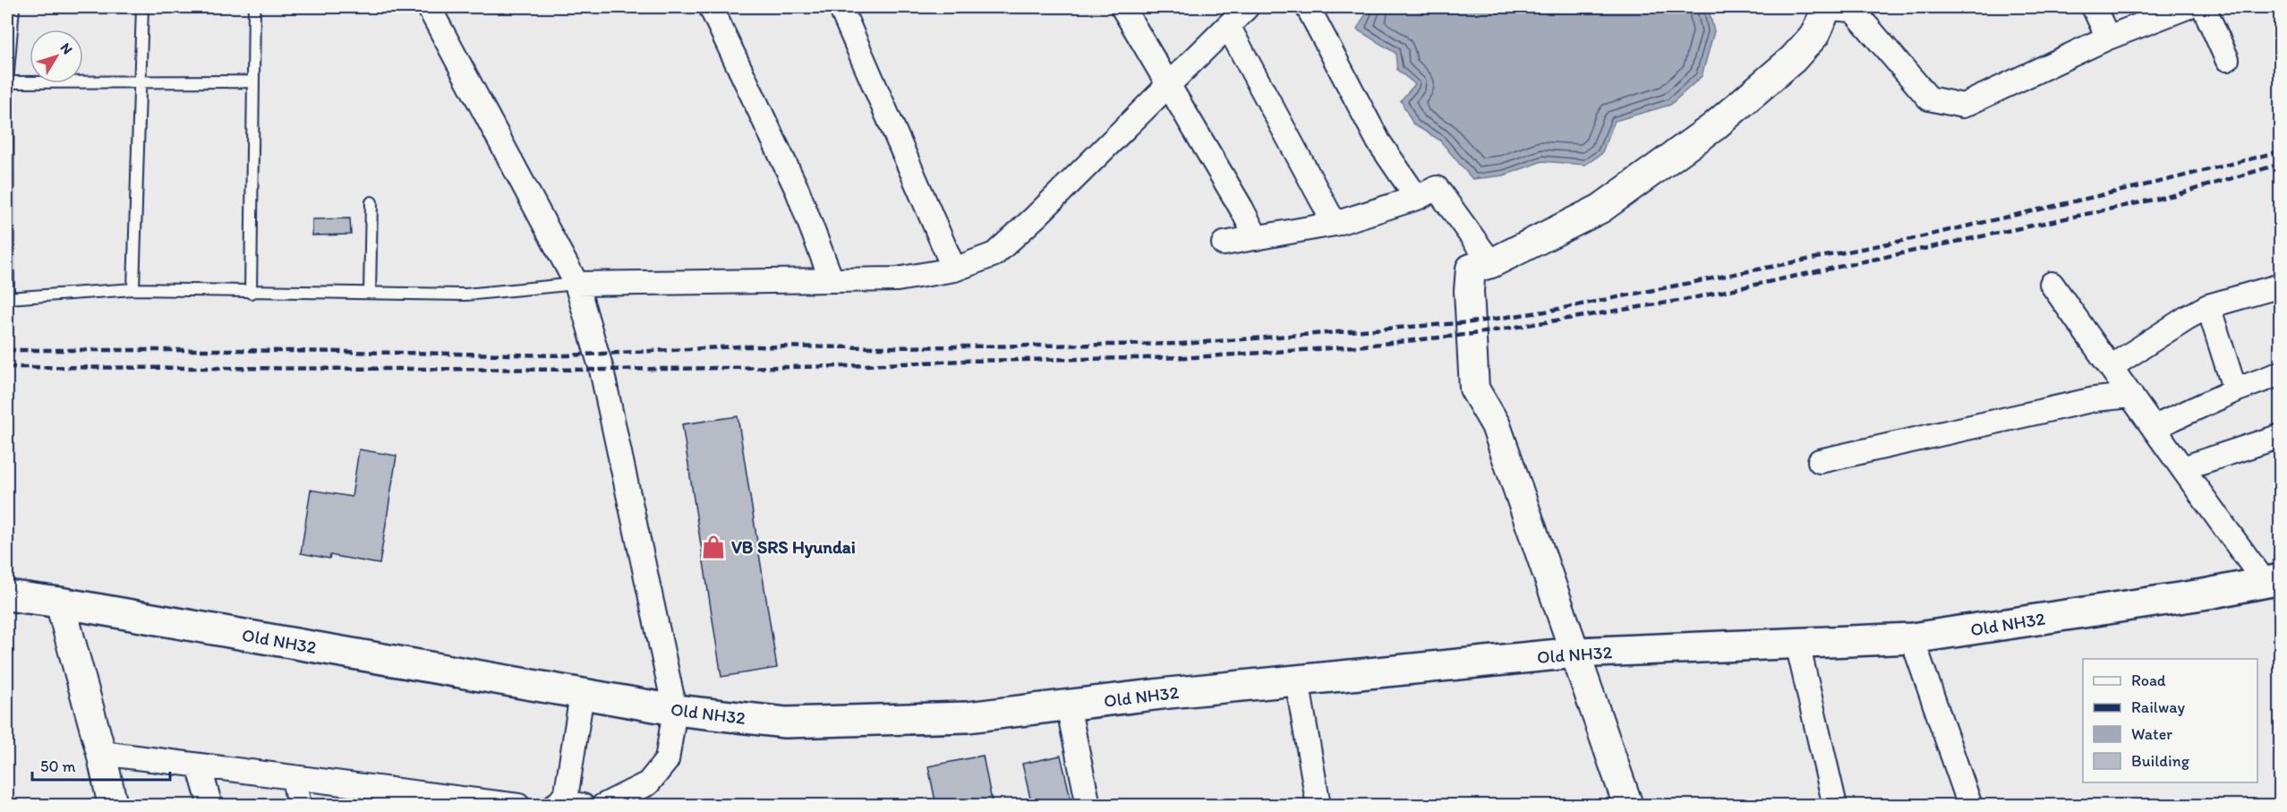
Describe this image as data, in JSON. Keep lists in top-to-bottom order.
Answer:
{
  "streets": {
    "main road": ["Old NH32"]
  },
  "places": {
    "shop": ["VB SRS Hyundai"]
  },
  "legend": [
    "Road",
    "Railway",
    "Water",
    "Building"
  ],
  "scale_bar": "50 m",
  "north": "top right"
}
